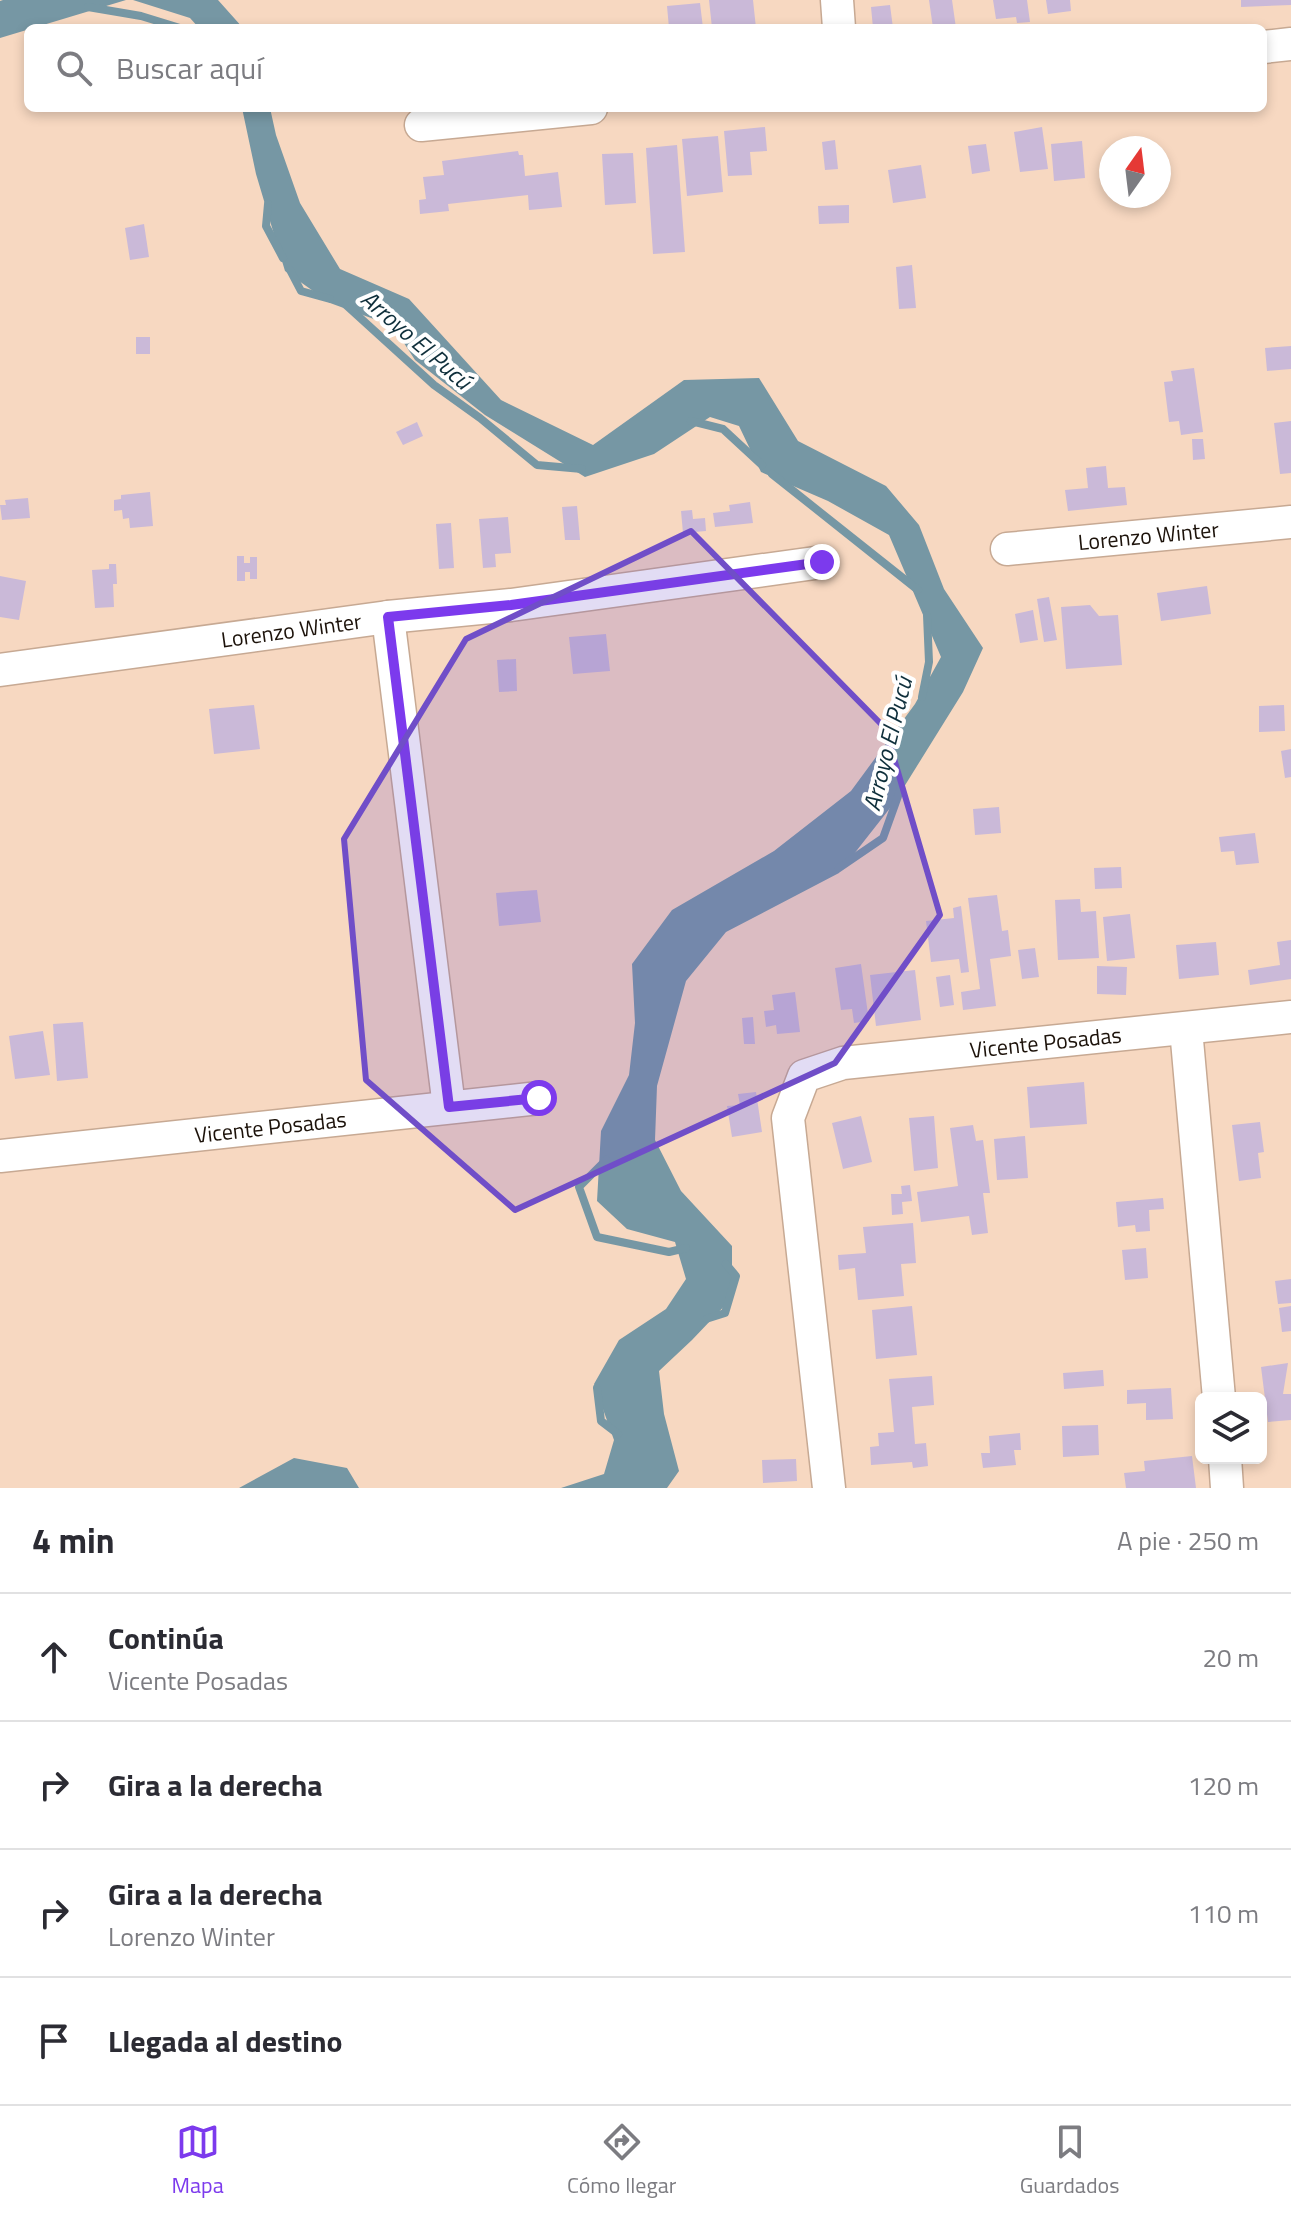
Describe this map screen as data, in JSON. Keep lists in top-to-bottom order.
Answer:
{
  "streets": {
    "street": ["Lorenzo Winter", "Vicente Posadas"]
  },
  "water": ["Arroyo El Pucú"],
  "north": "top",
  "page": {
    "search": "Buscar aquí",
    "heading": ["4 min", "A pie · 250 m"],
    "list": [
      ["Continúa", "Vicente Posadas", "20 m"],
      ["Gira a la derecha", "120 m"],
      ["Gira a la derecha", "Lorenzo Winter", "110 m"],
      "Llegada al destino"
    ],
    "nav": ["Mapa", "Cómo llegar", "Guardados"]
  }
}
